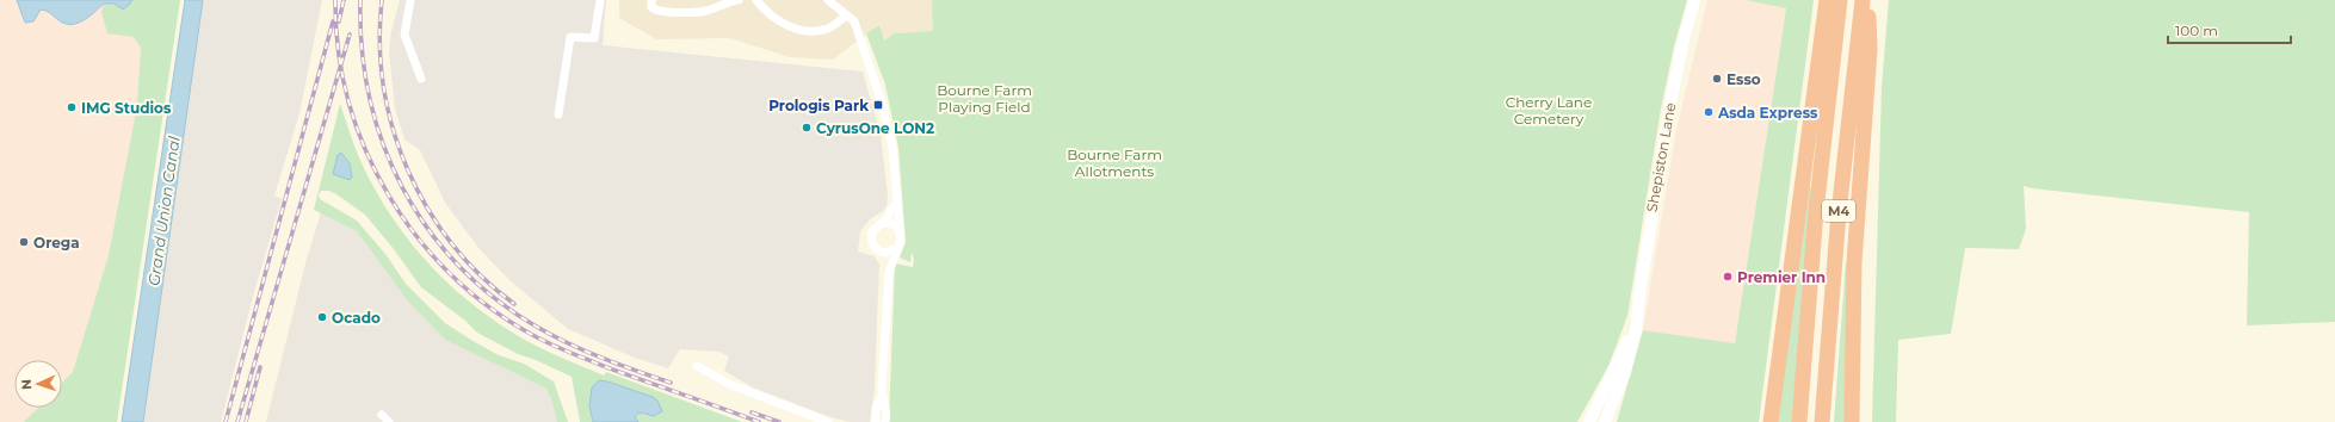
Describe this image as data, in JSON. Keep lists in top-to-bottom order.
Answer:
{
  "streets": {
    "highway": ["M4"],
    "street": ["Shepiston Lane"]
  },
  "water": ["Grand Union Canal"],
  "parks": ["Bourne Farm Playing Field", "Cherry Lane Cemetery", "Bourne Farm Allotments"],
  "places": {
    "other": [
      "Esso",
      "IMG Studios",
      "Asda Express",
      "CyrusOne LON2",
      "Orega",
      "Premier Inn",
      "Ocado"
    ],
    "transit": ["Prologis Park"]
  },
  "scale_bar": "100 m",
  "north": "left"
}
